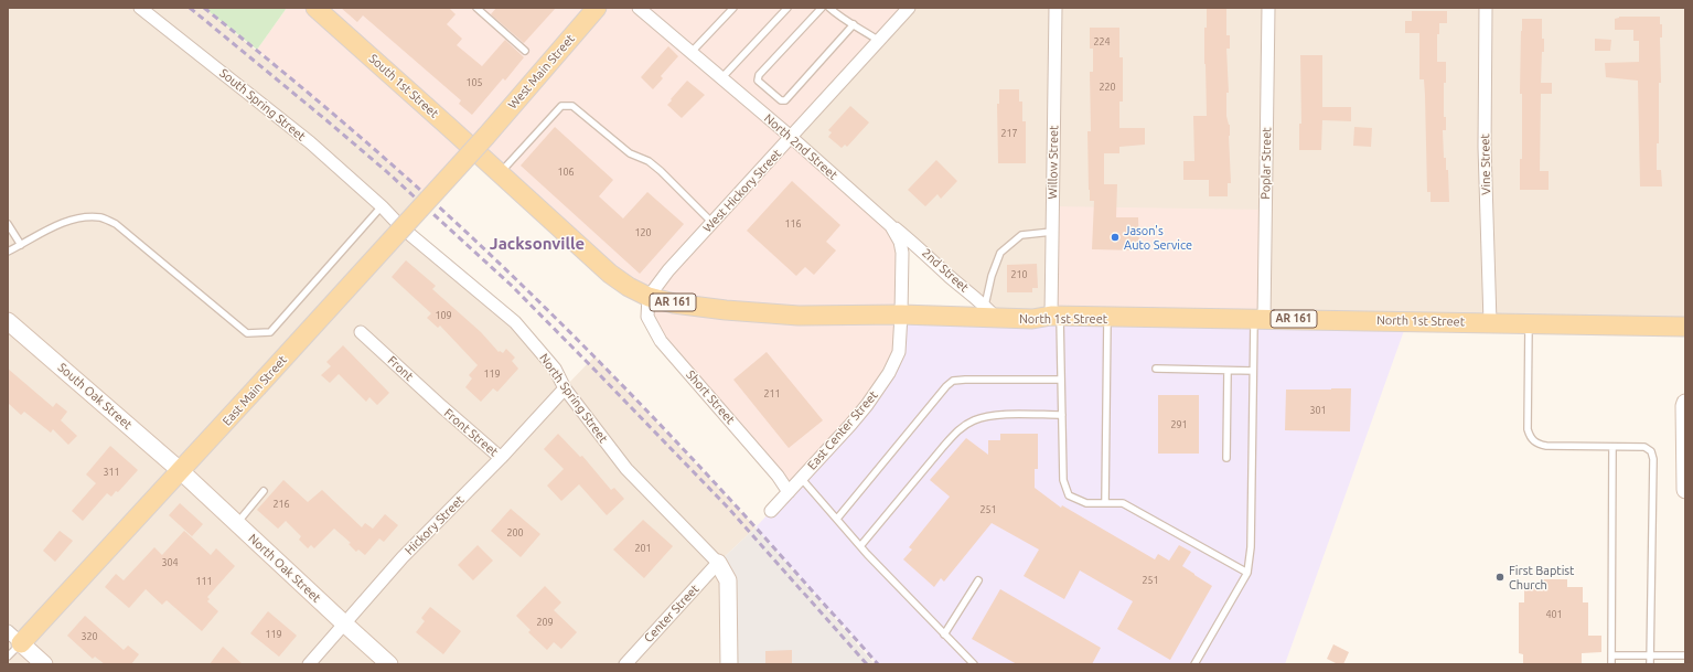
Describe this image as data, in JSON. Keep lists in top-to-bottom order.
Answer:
{
  "streets": {
    "main road": [
      "West Main Street",
      "South 1st Street",
      "AR 161",
      "North 1st Street",
      "East Main Street",
      "South Oak Street",
      "North Oak Street"
    ],
    "street": [
      "South Spring Street",
      "North 2nd Street",
      "Willow Street",
      "Poplar Street",
      "Vine Street",
      "West Hickory Street",
      "2nd Street",
      "Front",
      "Short Street",
      "North Spring Street",
      "East Center Street",
      "Front Street",
      "Hickory Street",
      "Center Street"
    ]
  },
  "crossings": [
    ["West Main Street", "East Main Street"],
    ["South 1st Street", "North 1st Street"],
    ["South Spring Street", "North Spring Street"],
    ["North 2nd Street", "West Hickory Street"],
    ["North 2nd Street", "2nd Street"],
    ["North 2nd Street", "North 1st Street"],
    ["North 2nd Street", "East Center Street"],
    ["Willow Street", "North 1st Street"],
    ["Poplar Street", "North 1st Street"],
    ["Vine Street", "North 1st Street"],
    ["West Hickory Street", "North 1st Street"],
    ["West Hickory Street", "Short Street"],
    ["2nd Street", "North 1st Street"],
    ["North 1st Street", "Short Street"],
    ["North 1st Street", "East Center Street"],
    ["Front", "Front Street"],
    ["East Main Street", "South Oak Street"],
    ["East Main Street", "North Oak Street"],
    ["South Oak Street", "North Oak Street"],
    ["Short Street", "East Center Street"],
    ["North Spring Street", "Hickory Street"],
    ["North Spring Street", "Center Street"],
    ["Front Street", "Hickory Street"],
    ["Hickory Street", "North Oak Street"]
  ],
  "districts": ["Jacksonville"],
  "places": ["Jason's Auto Service", "First Baptist Church"],
  "house_numbers": [
    "224",
    "105",
    "220",
    "217",
    "106",
    "116",
    "120",
    "210",
    "109",
    "119",
    "211",
    "301",
    "291",
    "311",
    "216",
    "251",
    "200",
    "201",
    "304",
    "251",
    "111",
    "401",
    "209",
    "119",
    "320"
  ]
}
